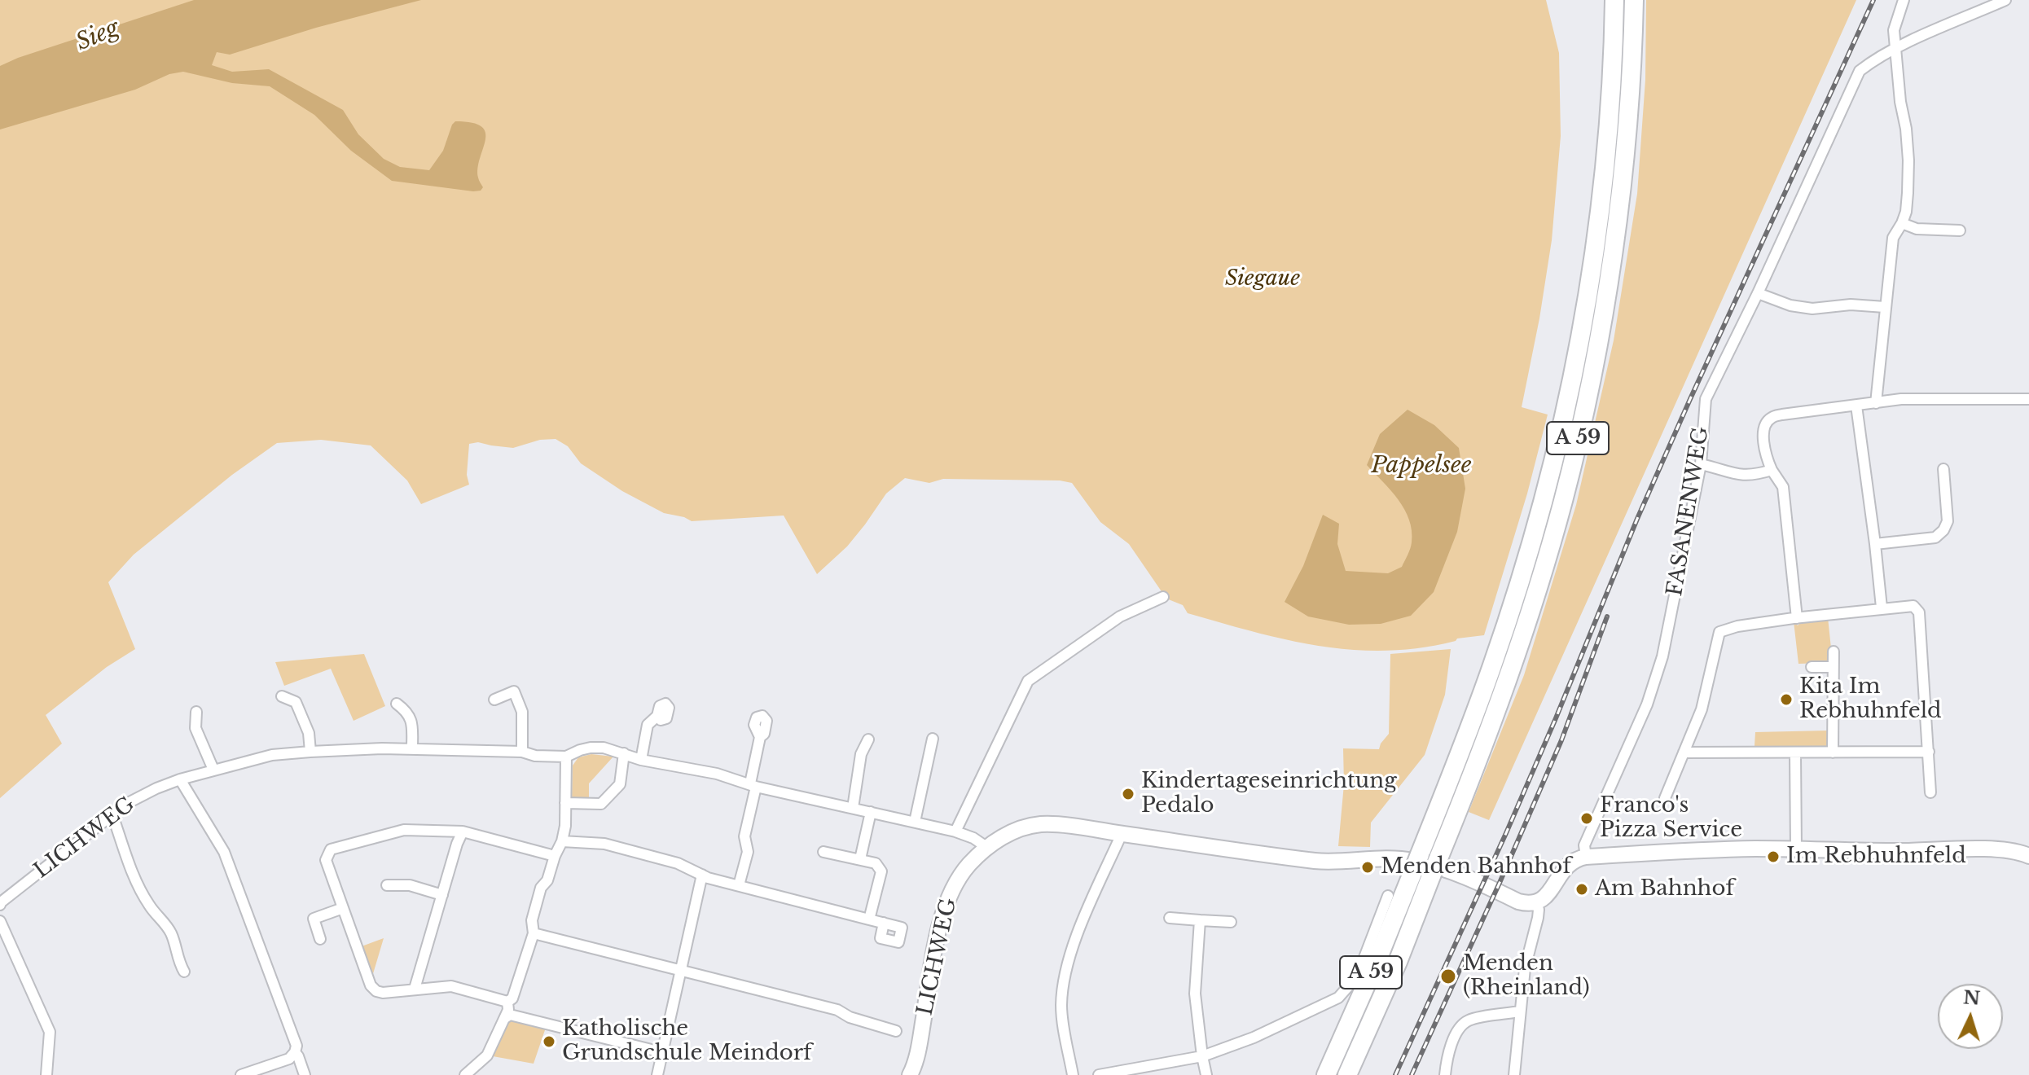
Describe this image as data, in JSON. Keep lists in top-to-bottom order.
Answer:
{
  "streets": {
    "highway": ["A 59"],
    "main road": ["LICHWEG"],
    "street": ["FASANENWEG"]
  },
  "water": ["Sieg", "Pappelsee"],
  "parks": ["Siegaue"],
  "places": [
    "Kita Im Rebhuhnfeld",
    "Kindertageseinrichtung Pedalo",
    "Franco's Pizza Service",
    "Im Rebhuhnfeld",
    "Menden Bahnhof",
    "Am Bahnhof",
    "Menden (Rheinland)",
    "Katholische Grundschule Meindorf"
  ],
  "north": "top"
}
